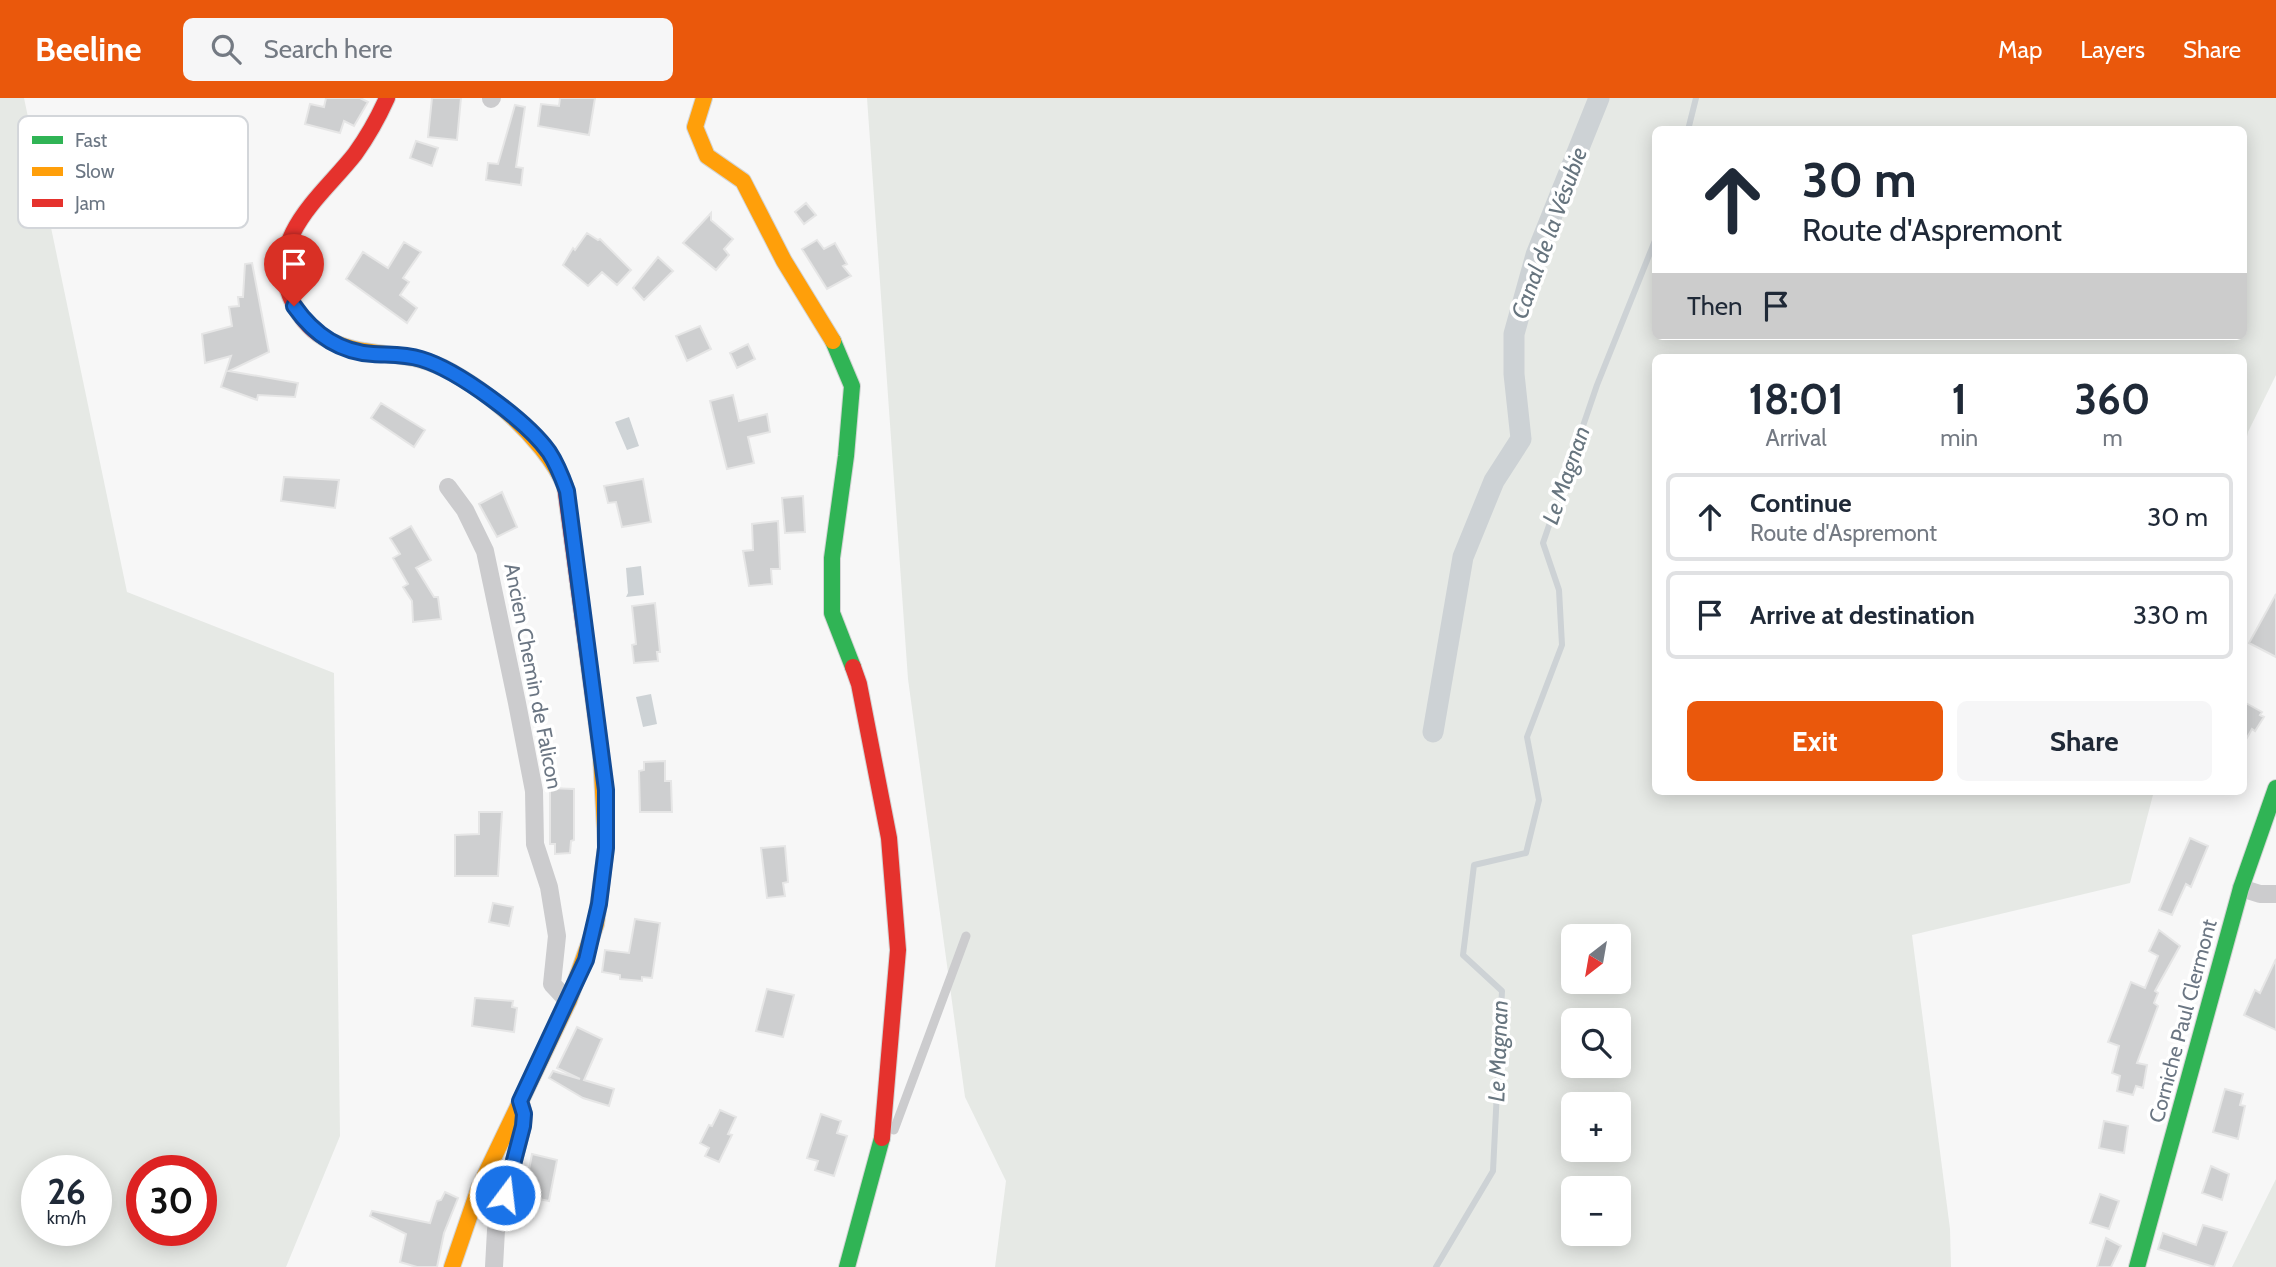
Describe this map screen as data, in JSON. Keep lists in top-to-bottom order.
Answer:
{
  "streets": {
    "street": ["Ancien Chemin de Falicon", "Corniche Paul Clermont"]
  },
  "water": ["Canal de la Vésubie", "Le Magnan"],
  "legend": ["Fast", "Slow", "Jam"],
  "north": "bottom left",
  "page": {
    "header": "Beeline",
    "search": "Search here",
    "nav": ["Map", "Layers", "Share"],
    "turn": ["30 m", "Route d'Aspremont"],
    "then": "Then",
    "eta": [
      "18:01",
      "Arrival",
      "1",
      "min",
      "360",
      "m"
    ],
    "list": [
      {
        "name": "Continue",
        "note": "Route d'Aspremont",
        "value": "30 m"
      },
      {
        "name": "Arrive at destination",
        "value": "330 m"
      }
    ],
    "buttons": ["Exit", "Share"],
    "map_buttons": ["+", "−"],
    "speed": "26 km/h",
    "limit": "30"
  }
}
